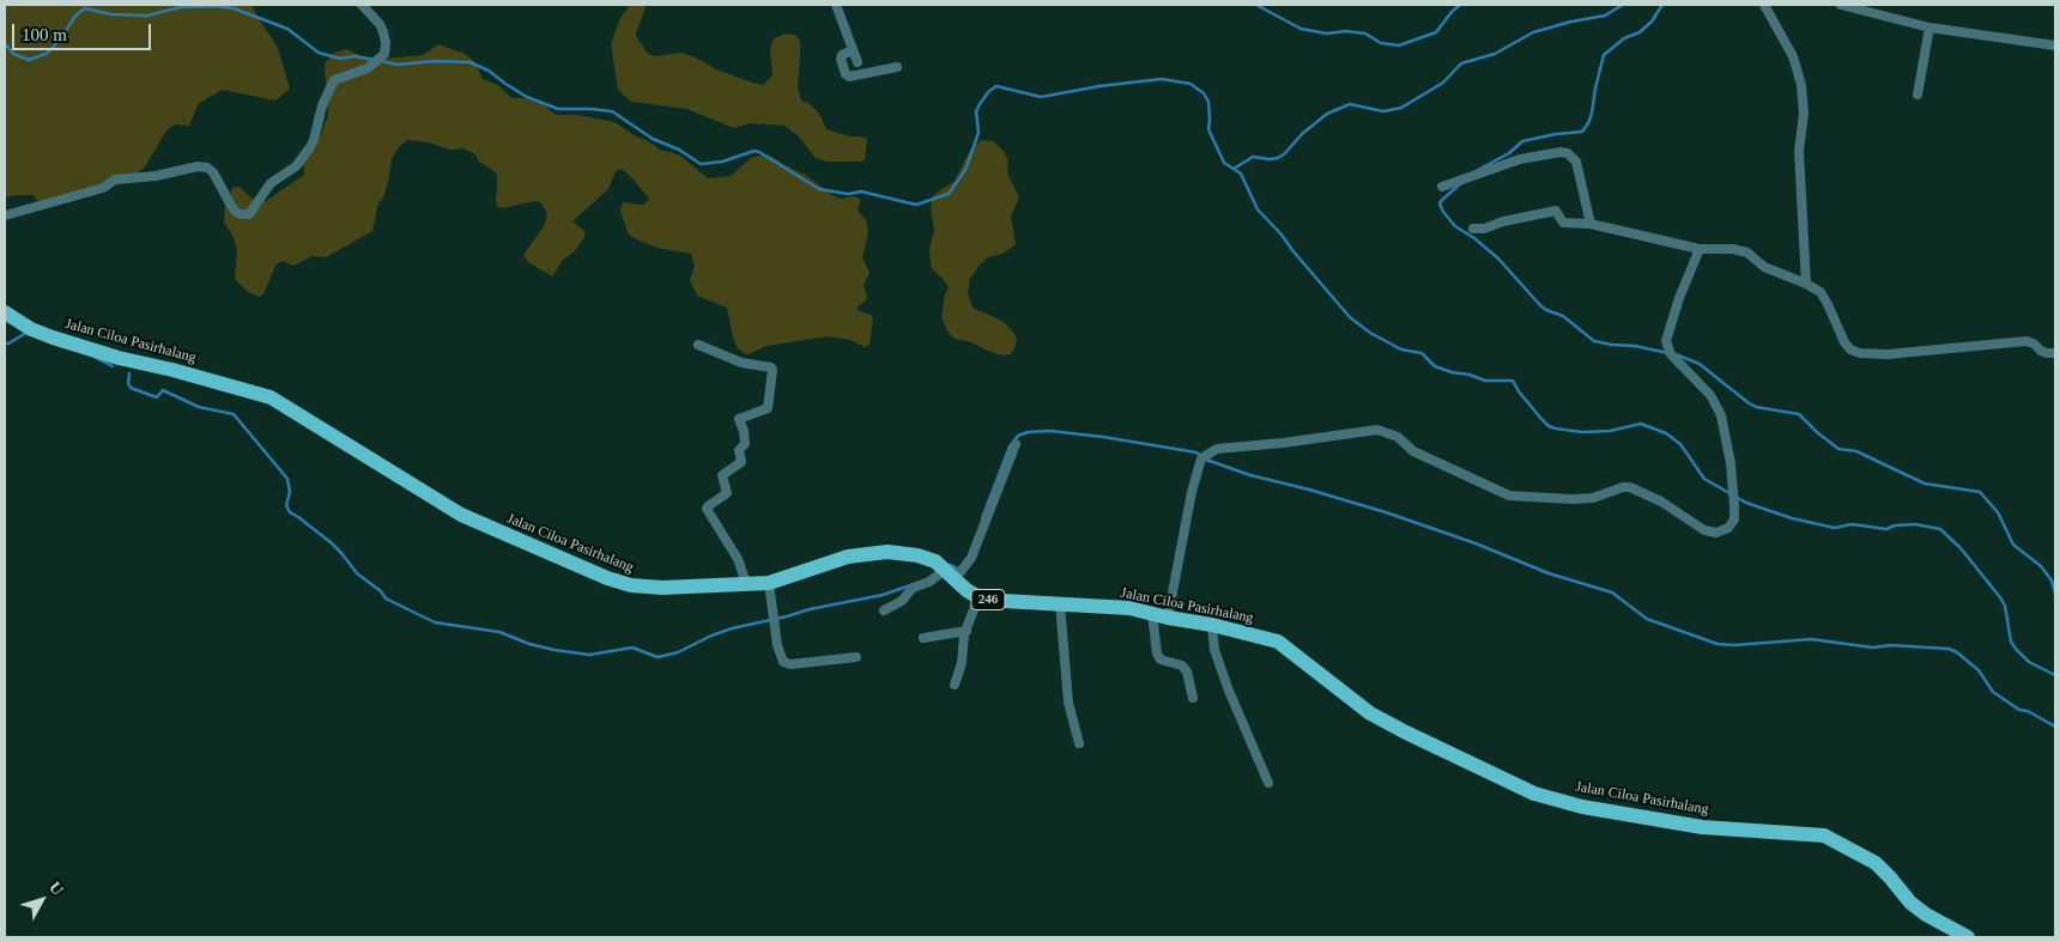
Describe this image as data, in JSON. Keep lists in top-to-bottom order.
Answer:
{
  "streets": {
    "main road": ["Jalan Ciloa Pasirhalang", "246"]
  },
  "scale_bar": "100 m",
  "north": "top right"
}
